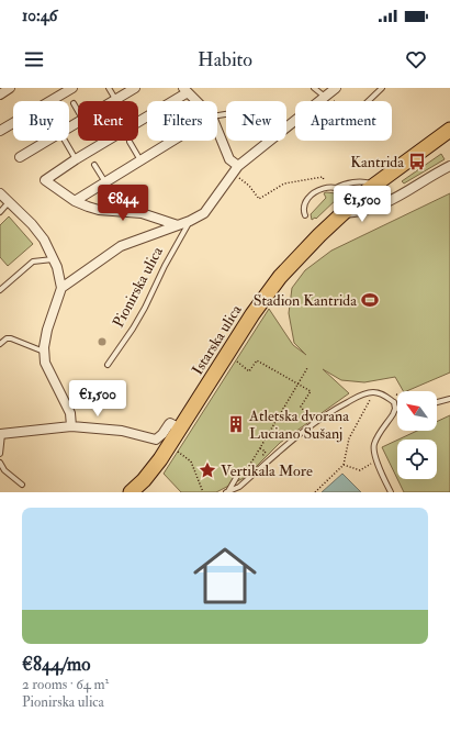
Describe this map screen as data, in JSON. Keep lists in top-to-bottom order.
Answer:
{
  "streets": {
    "main road": ["Istarska ulica"],
    "street": ["Pionirska ulica"]
  },
  "places": {
    "bus stop": ["Kantrida"],
    "sports": ["Stadion Kantrida"],
    "building": ["Atletska dvorana Luciano Sušanj"],
    "place": ["Vertikala More"]
  },
  "north": "top left",
  "page": {
    "status": "10:46",
    "header": "Habito",
    "chip": [
      "Buy",
      "Rent",
      "Filters",
      "New",
      "Apartment"
    ],
    "price": ["€844", "€1,500", "€1,500"],
    "list": [
      {
        "name": "€844/mo",
        "note": "2 rooms · 64 m² · Pionirska ulica"
      }
    ]
  }
}
